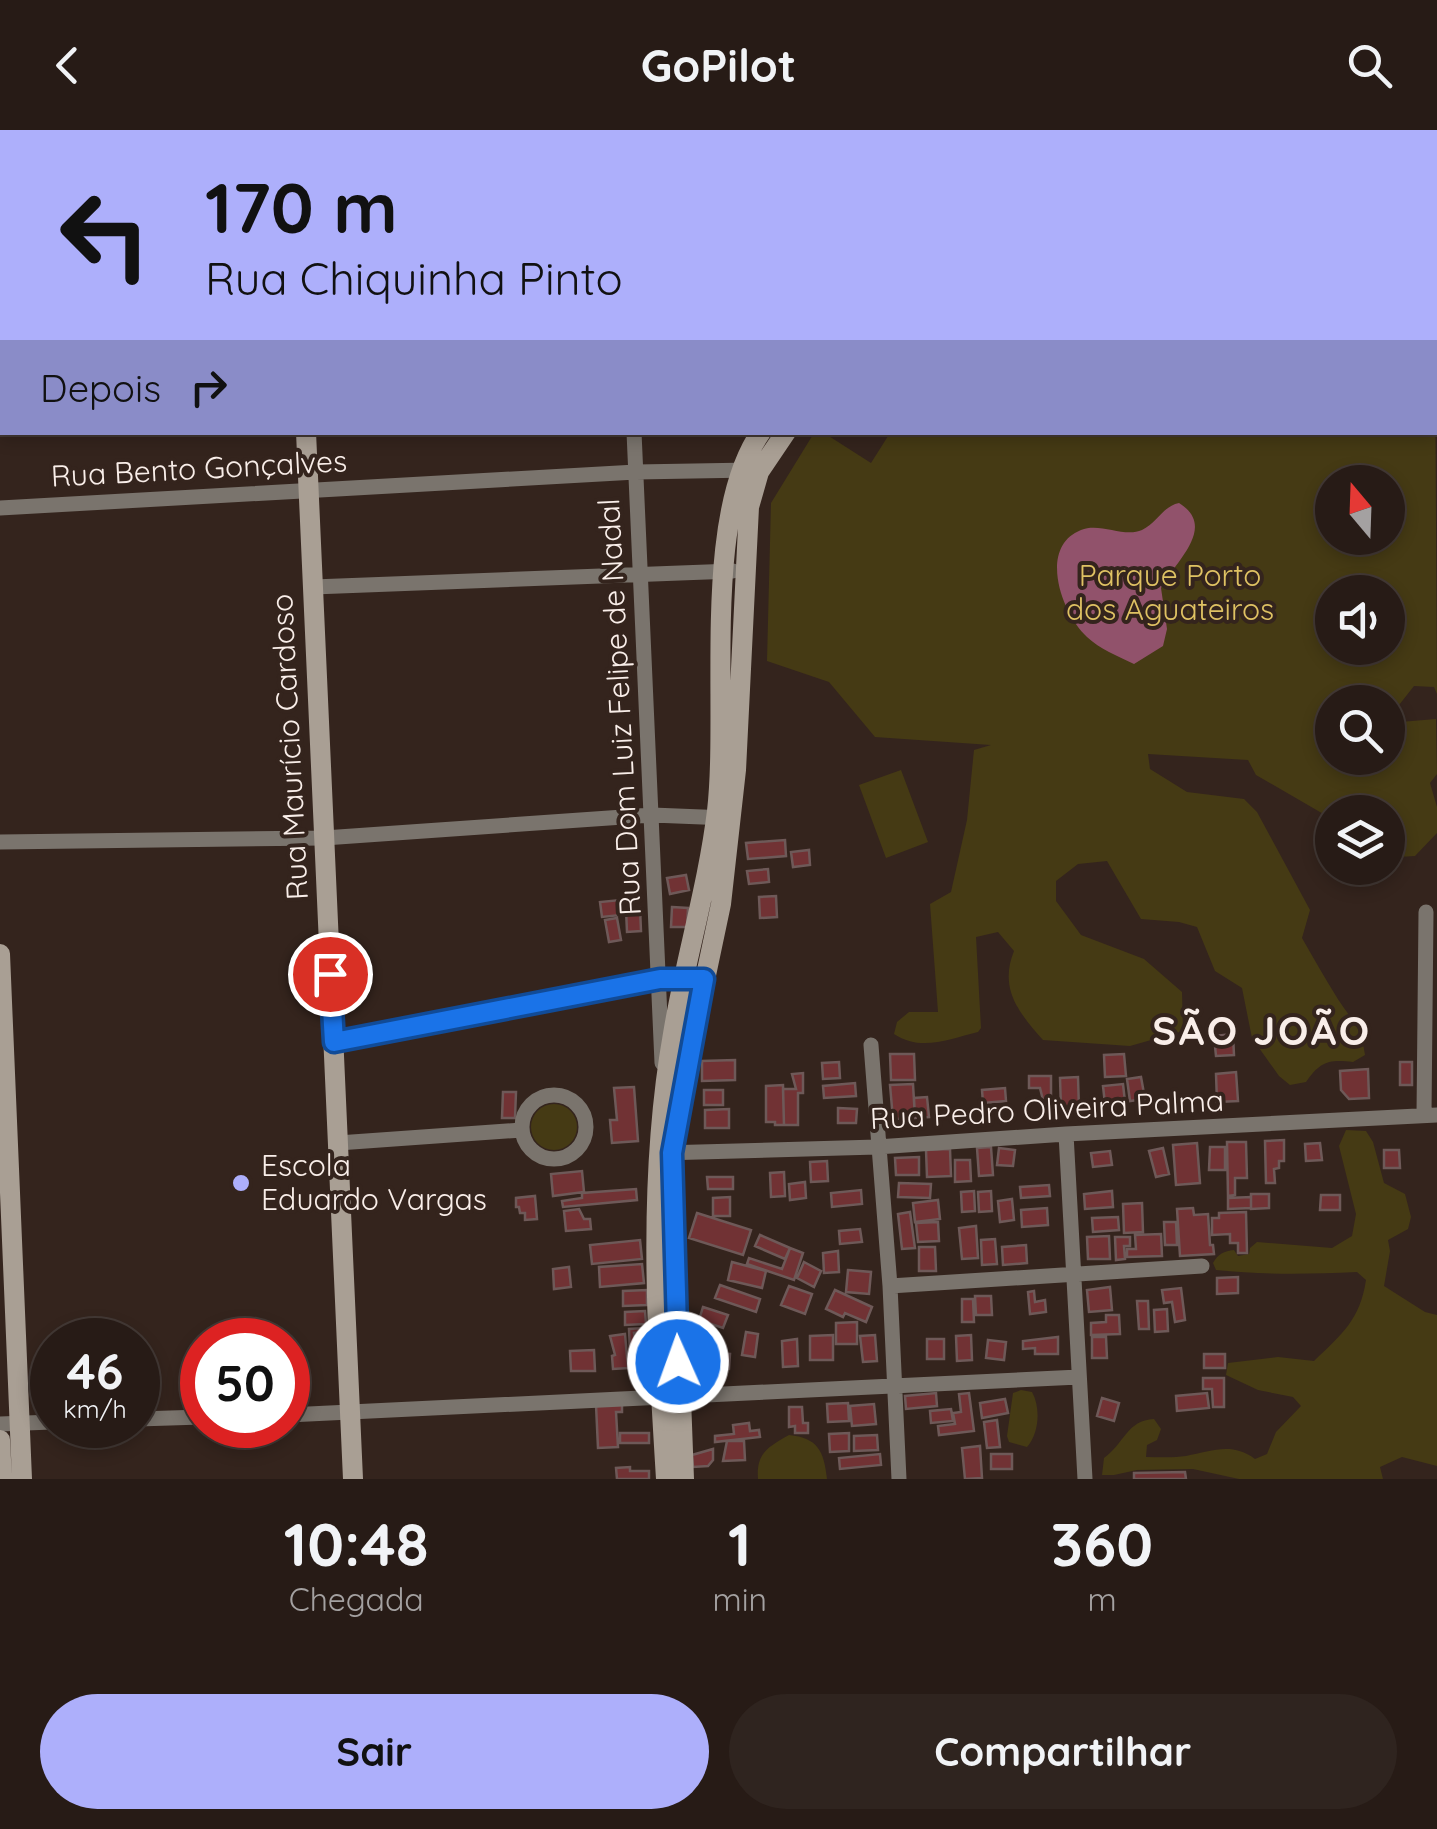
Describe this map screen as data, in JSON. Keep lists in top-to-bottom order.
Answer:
{
  "streets": {
    "main road": ["Rua Maurício Cardoso"],
    "street": ["Rua Bento Gonçalves", "Rua Dom Luiz Felipe de Nadal", "Rua Pedro Oliveira Palma"]
  },
  "crossings": [
    ["Rua Bento Gonçalves", "Rua Dom Luiz Felipe de Nadal"],
    ["Rua Bento Gonçalves", "Rua Maurício Cardoso"]
  ],
  "districts": ["SÃO JOÃO"],
  "parks": ["Parque Porto dos Aguateiros"],
  "places": ["Escola Eduardo Vargas"],
  "north": "top",
  "page": {
    "header": "GoPilot",
    "turn": ["170 m", "Rua Chiquinha Pinto"],
    "then": "Depois",
    "speed": "46 km/h",
    "limit": "50",
    "eta": [
      "10:48",
      "Chegada",
      "1",
      "min",
      "360",
      "m"
    ],
    "buttons": ["Sair", "Compartilhar"]
  }
}
